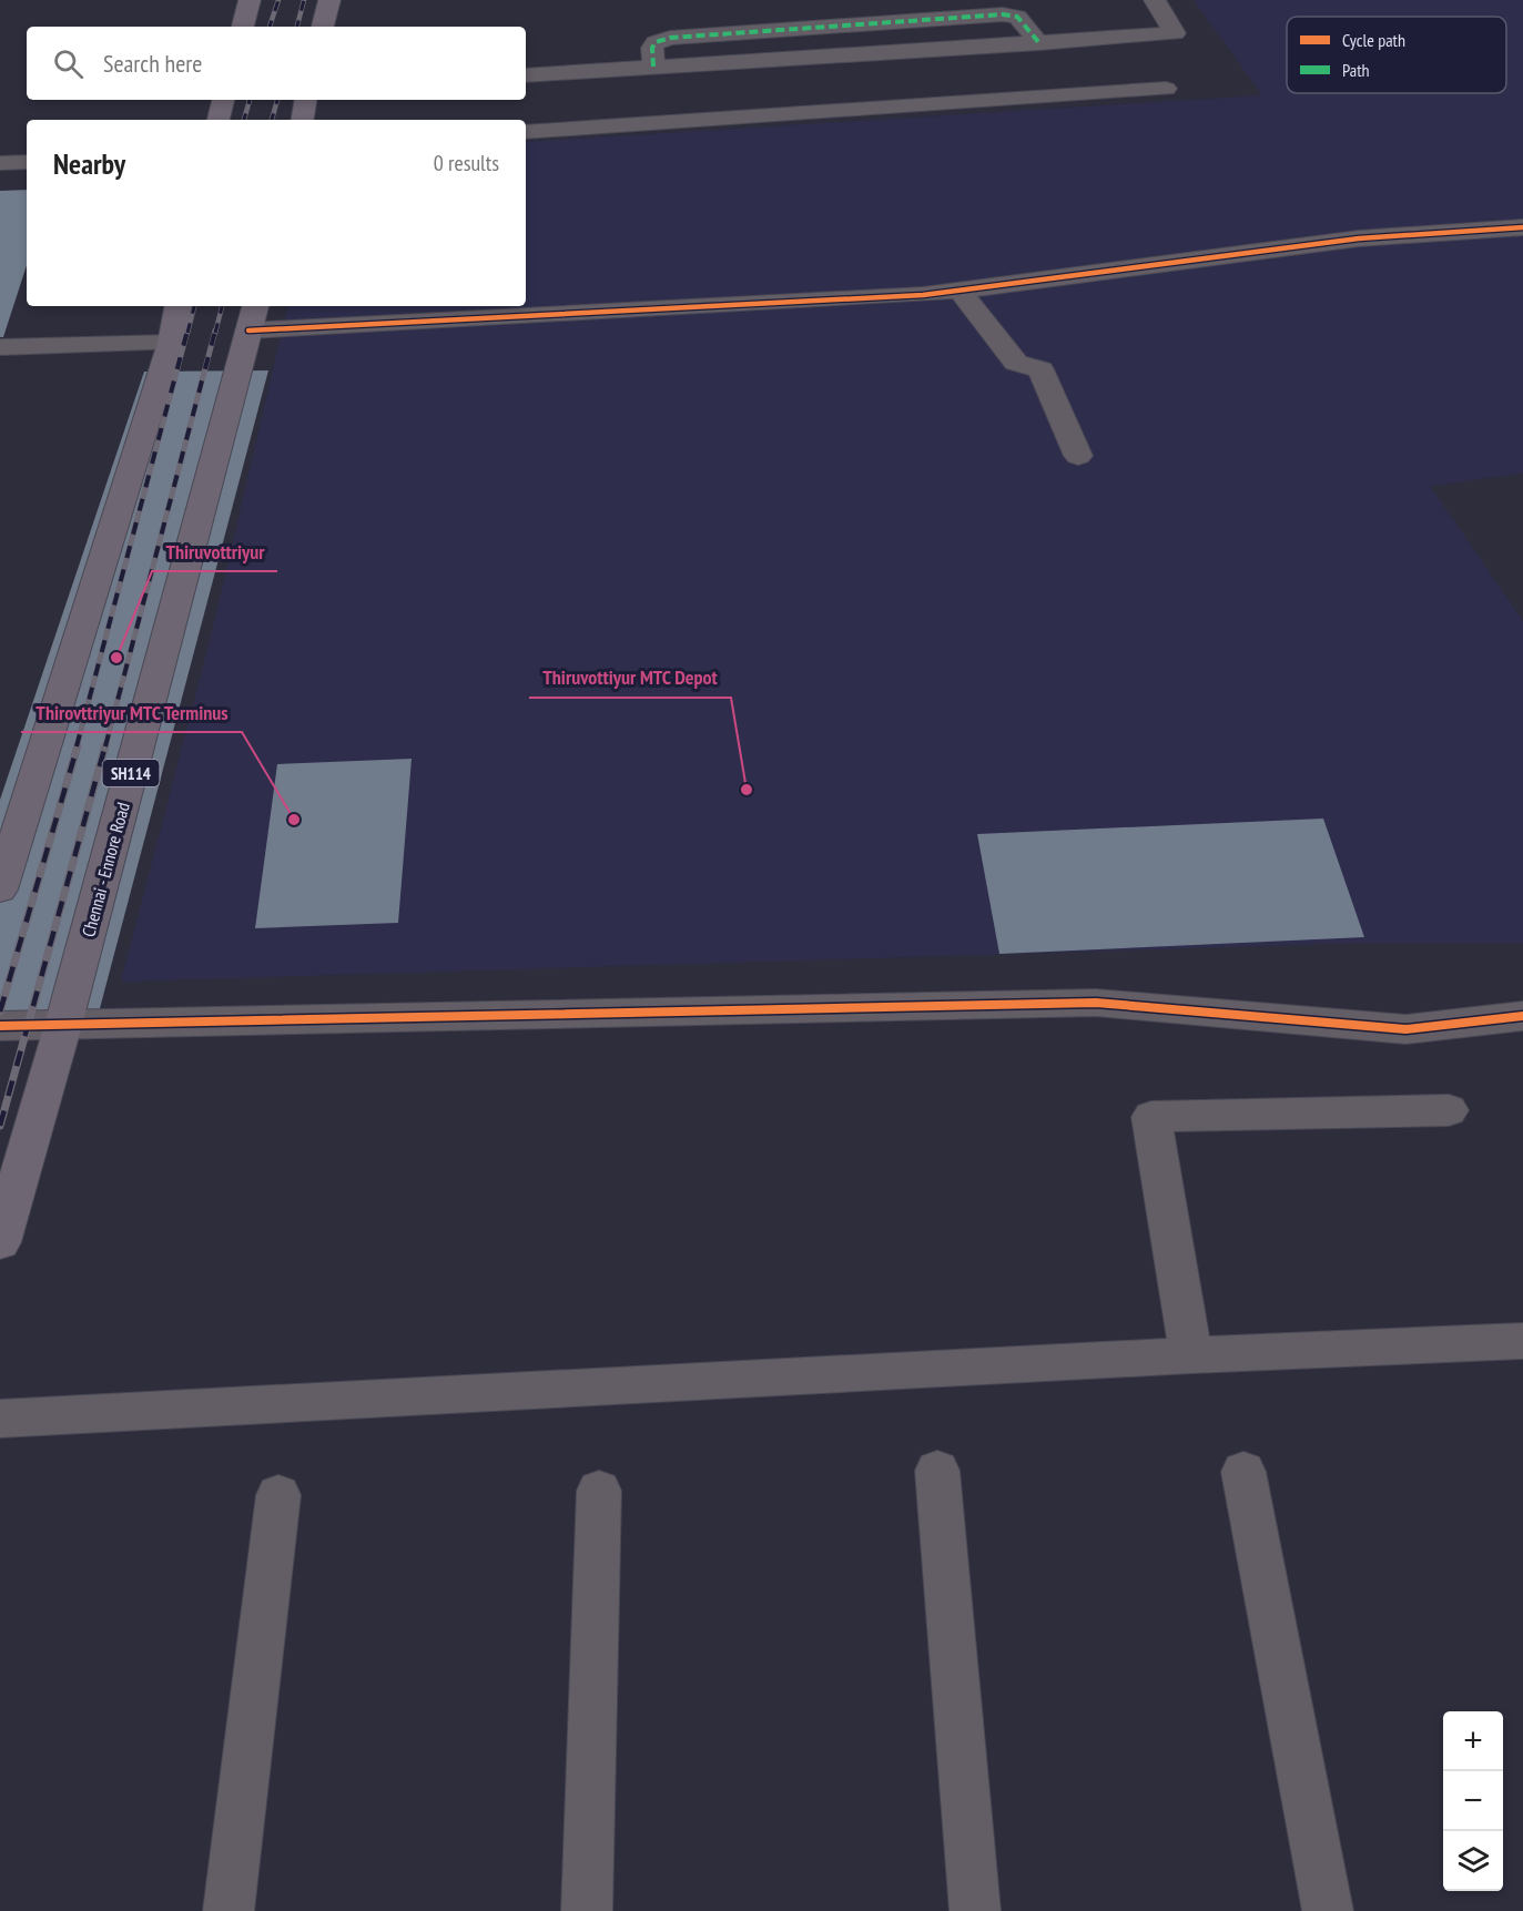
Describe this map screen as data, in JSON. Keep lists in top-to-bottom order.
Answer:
{
  "streets": {
    "main road": ["SH114", "Chennai - Ennore Road"]
  },
  "places": ["Thiruvottriyur", "Thiruvottiyur MTC Depot", "Thirovttriyur MTC Terminus"],
  "legend": ["Cycle path", "Path"],
  "page": {
    "search": "Search here",
    "heading": ["Nearby", "0 results"],
    "map_buttons": ["+", "−"]
  }
}
